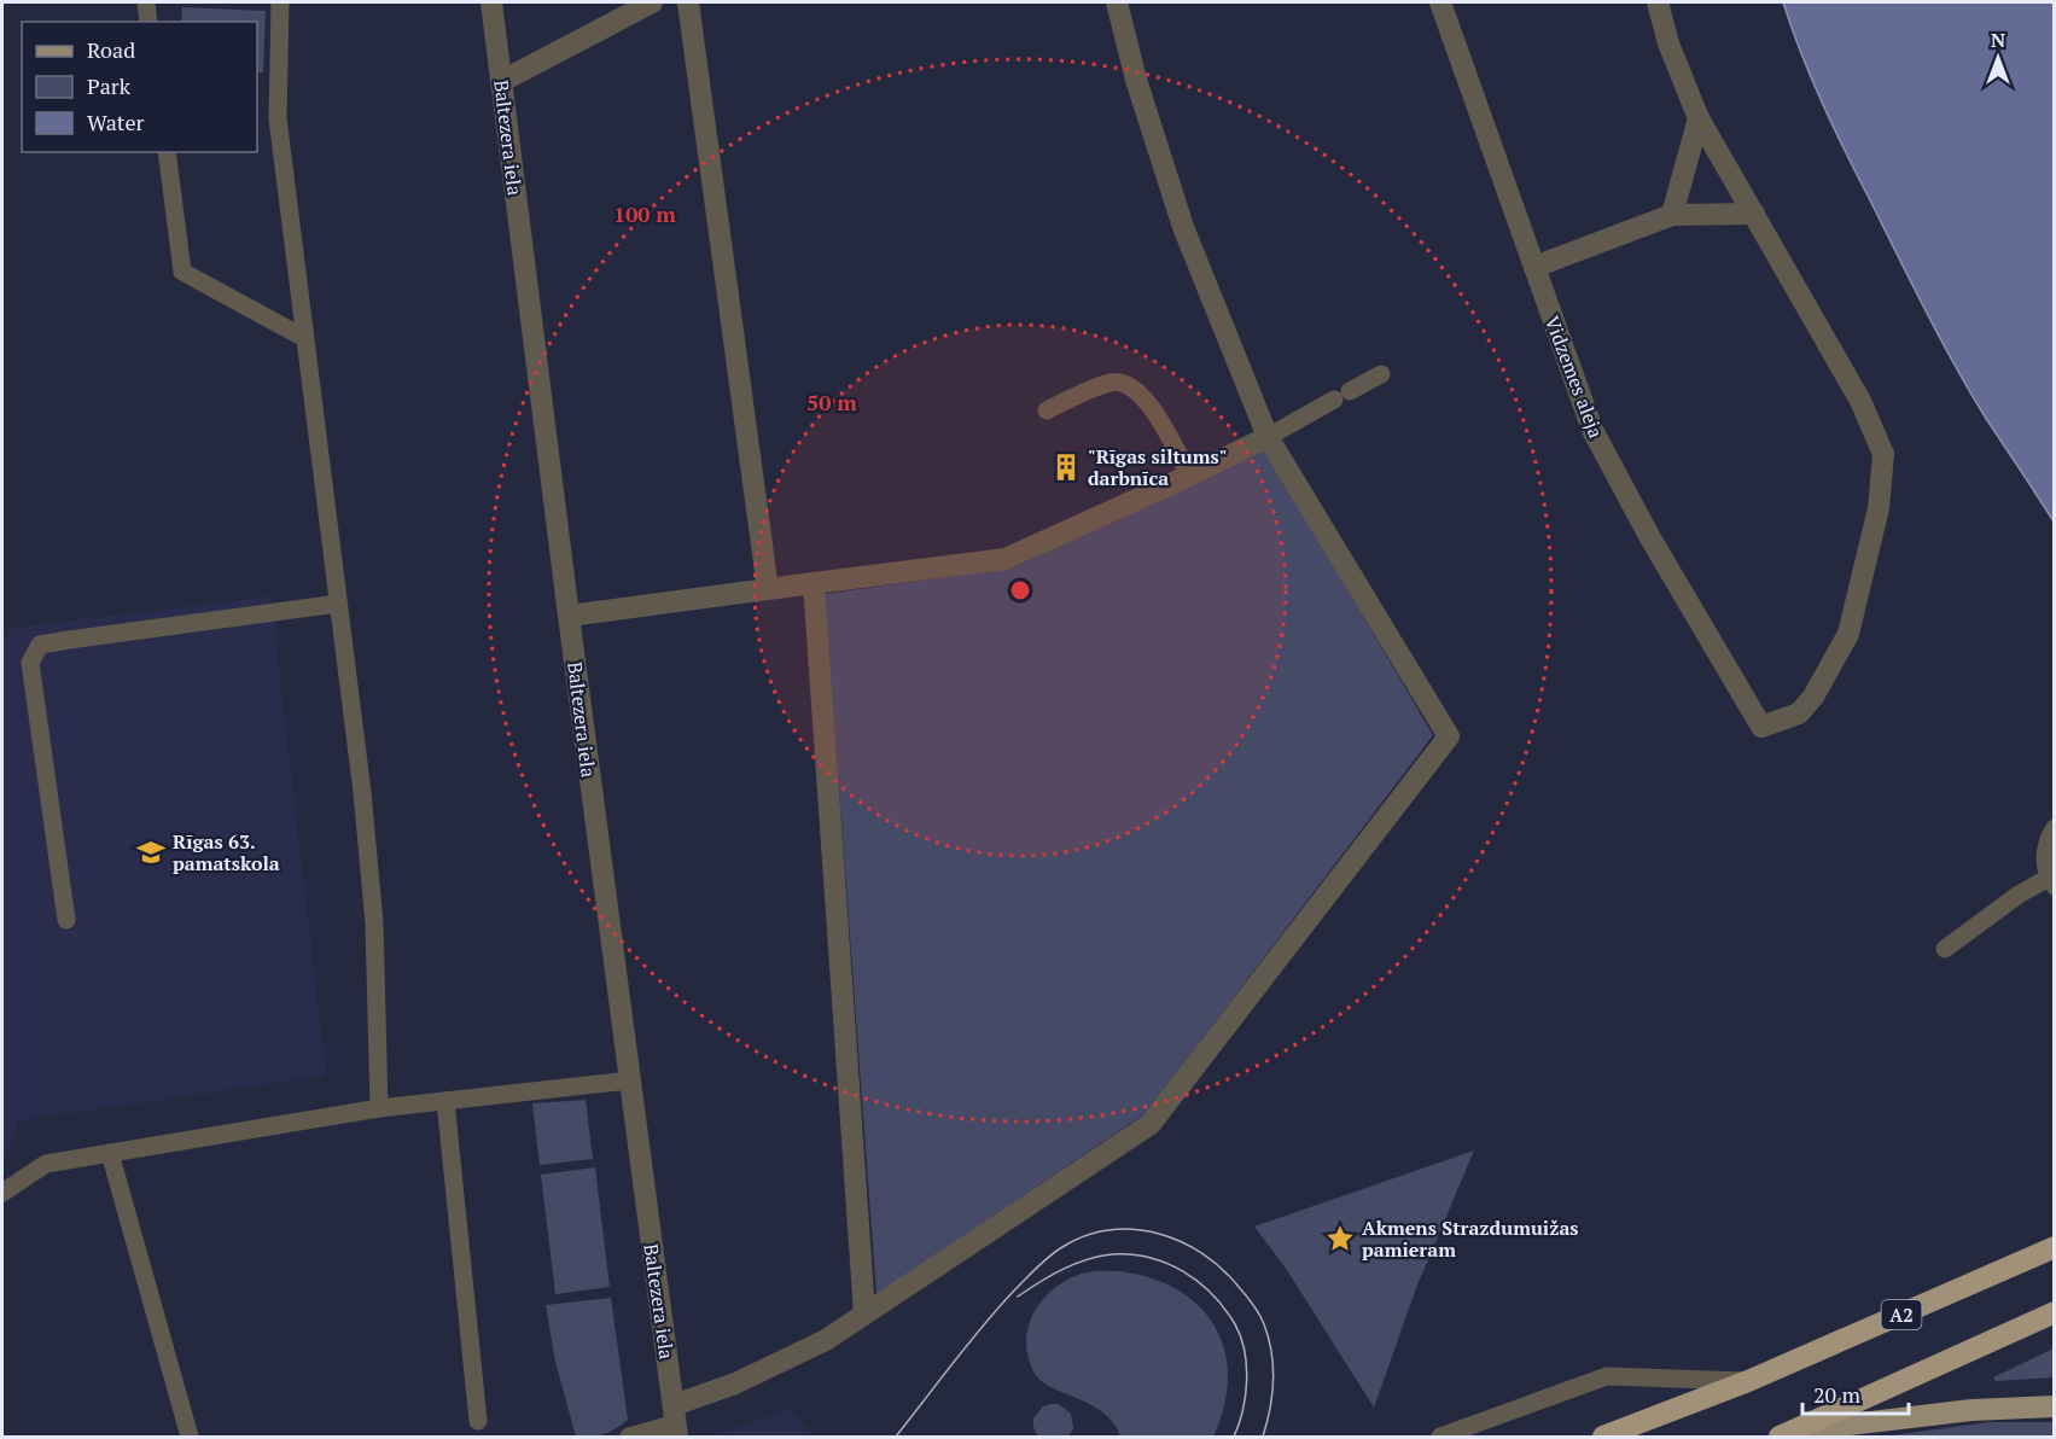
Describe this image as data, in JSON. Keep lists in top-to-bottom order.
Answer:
{
  "streets": {
    "highway": ["A2"],
    "street": ["Baltezera iela", "Vidzemes aleja"]
  },
  "places": {
    "building": ["\"Rīgas siltums\" darbnīca"],
    "school or university": ["Rīgas 63. pamatskola"],
    "place": ["Akmens Strazdumuižas pamieram"]
  },
  "legend": ["Road", "Park", "Water"],
  "scale_bar": "20 m",
  "north": "top",
  "rings": ["100 m", "50 m"]
}
